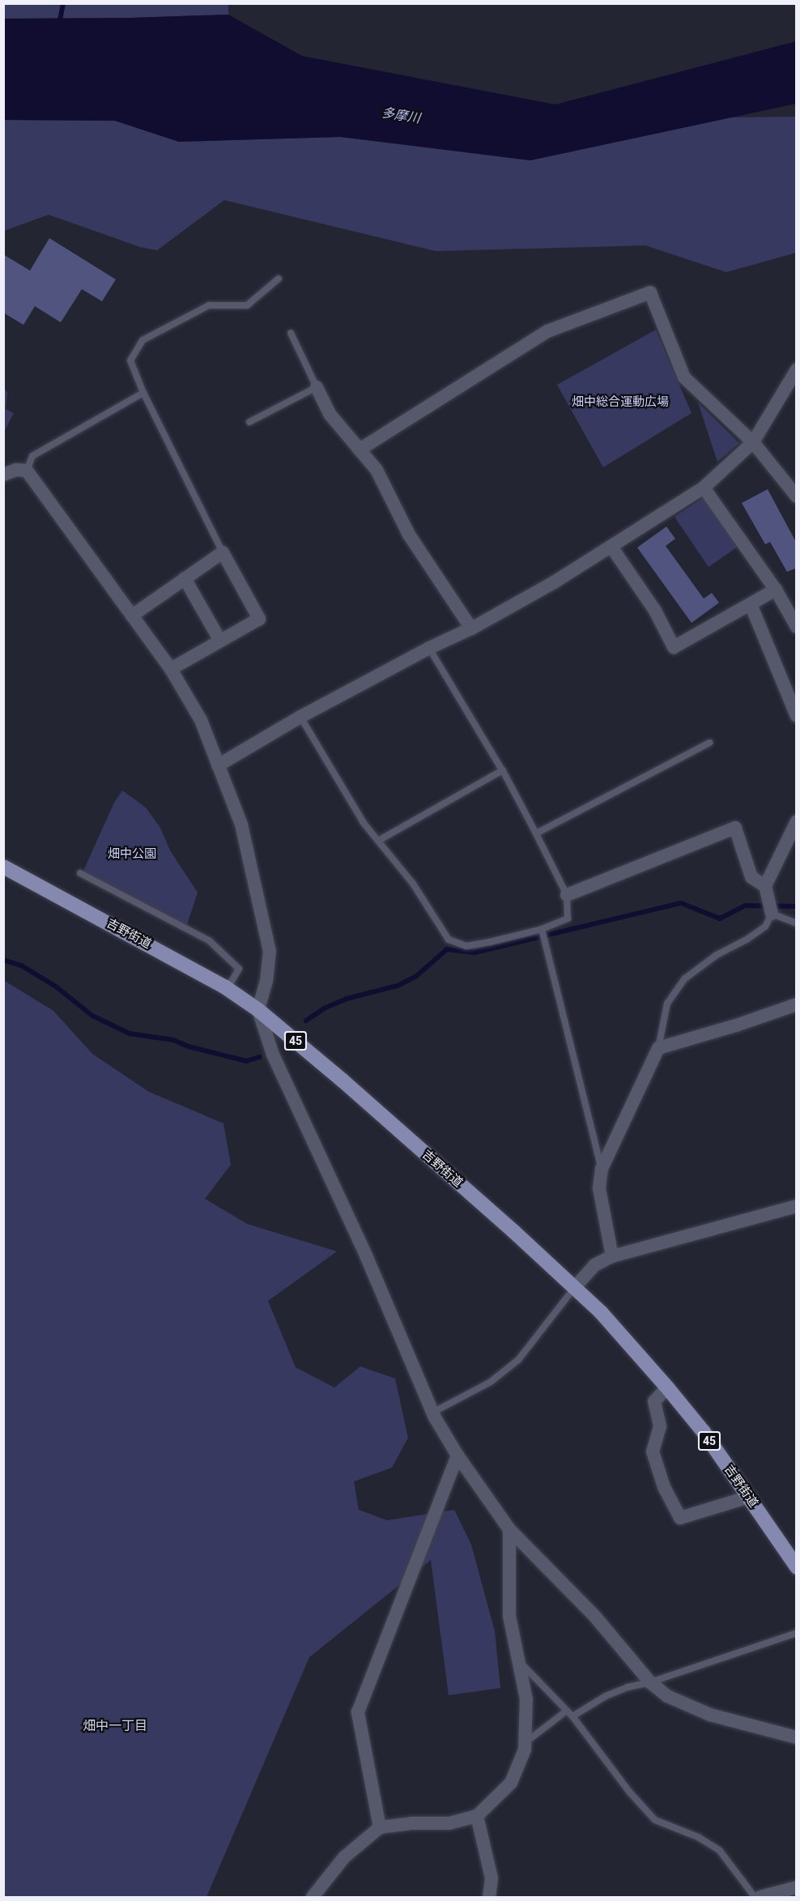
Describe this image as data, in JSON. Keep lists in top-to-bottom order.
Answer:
{
  "streets": {
    "main road": ["吉野街道", "45"]
  },
  "districts": ["畑中一丁目"],
  "water": ["多摩川"],
  "parks": ["畑中総合運動広場", "畑中公園"]
}
